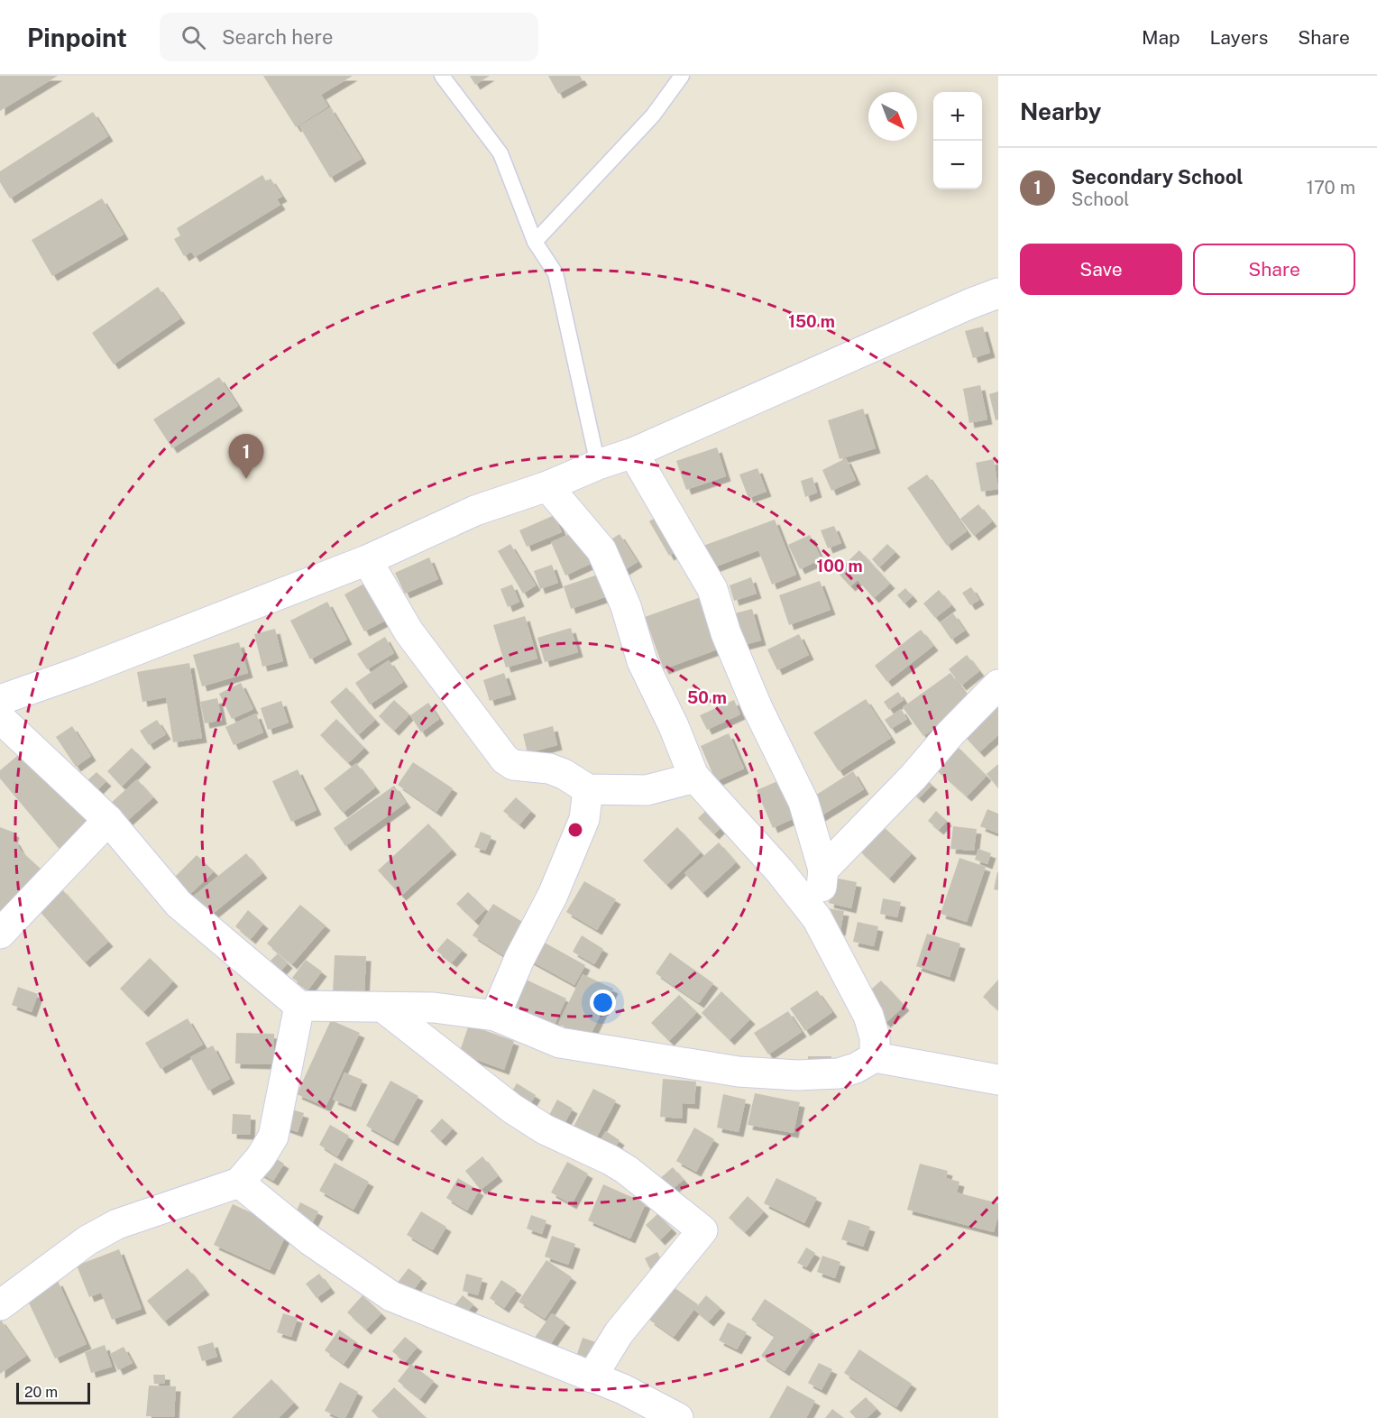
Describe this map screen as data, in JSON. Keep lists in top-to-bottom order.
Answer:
{
  "scale_bar": "20 m",
  "north": "bottom right",
  "page": {
    "header": "Pinpoint",
    "search": "Search here",
    "nav": ["Map", "Layers", "Share"],
    "heading": "Nearby",
    "map_buttons": ["+", "−"],
    "list": [
      {
        "mark": "1",
        "name": "Secondary School",
        "note": "School",
        "value": "170 m"
      }
    ],
    "buttons": ["Save", "Share"],
    "pins": "1",
    "scale": "20 m"
  },
  "rings": ["150 m", "100 m", "50 m"]
}
